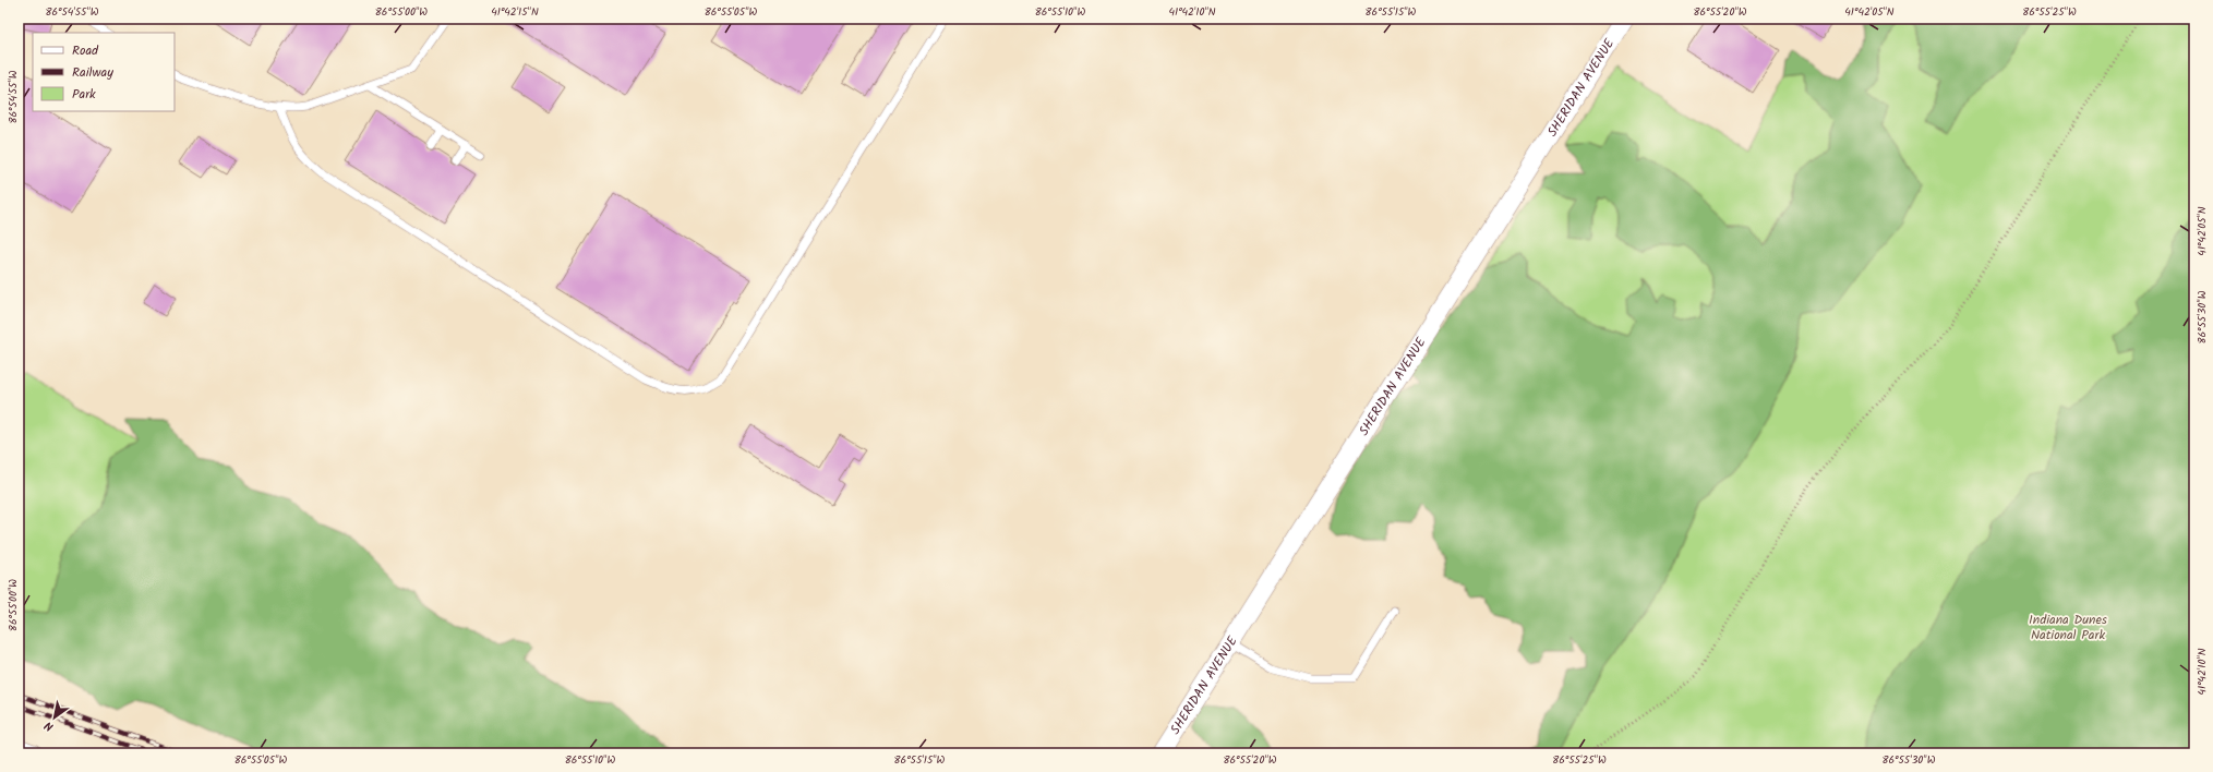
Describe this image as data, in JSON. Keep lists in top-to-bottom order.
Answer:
{
  "streets": {
    "street": ["SHERIDAN AVENUE"]
  },
  "parks": ["Indiana Dunes National Park"],
  "legend": ["Road", "Railway", "Park"],
  "north": "bottom left",
  "coordinates": [
    "86°54'55\"W",
    "86°55'00\"W",
    "41°42'15\"N",
    "86°55'05\"W",
    "86°55'10\"W",
    "41°42'10\"N",
    "86°55'15\"W",
    "86°55'20\"W",
    "41°42'05\"N",
    "86°55'25\"W",
    "86°55'30\"W"
  ]
}
